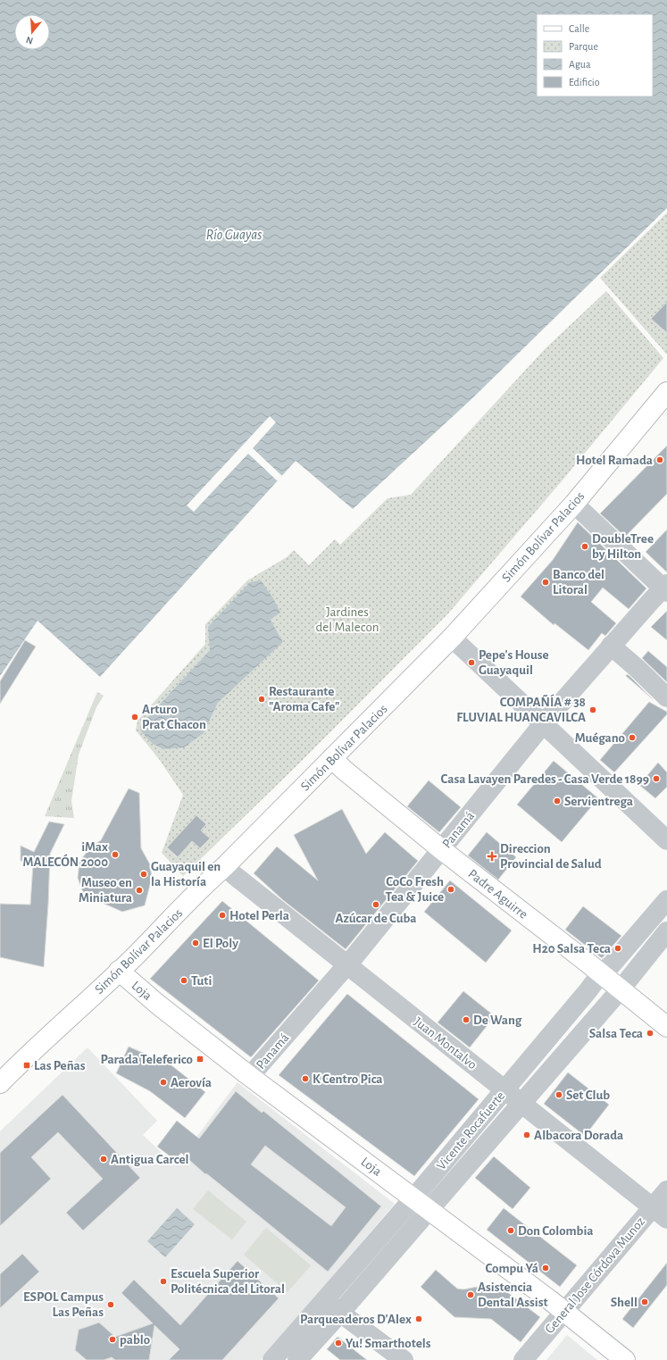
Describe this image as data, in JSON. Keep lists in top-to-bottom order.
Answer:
{
  "streets": {
    "main road": ["Simón Bolívar Palacios", "Padre Aguirre", "Loja"],
    "street": [
      "Panamá",
      "Juan Montalvo",
      "Vicente Rocafuerte",
      "General Jose Córdova Munoz"
    ]
  },
  "crossings": [
    ["Simón Bolívar Palacios", "Padre Aguirre"],
    ["Simón Bolívar Palacios", "Loja"],
    ["Simón Bolívar Palacios", "Juan Montalvo"],
    ["Panamá", "Padre Aguirre"],
    ["Panamá", "Loja"],
    ["Panamá", "Juan Montalvo"],
    ["Padre Aguirre", "Vicente Rocafuerte"],
    ["Loja", "Vicente Rocafuerte"],
    ["Loja", "General Jose Córdova Munoz"],
    ["Juan Montalvo", "Vicente Rocafuerte"],
    ["Juan Montalvo", "General Jose Córdova Munoz"]
  ],
  "water": ["Río Guayas"],
  "parks": ["Jardines del Malecon"],
  "places": {
    "other": [
      "Hotel Ramada",
      "DoubleTree by Hilton",
      "Banco del Litoral",
      "Pepe's House Guayaquil",
      "Restaurante \"Aroma Cafe\"",
      "COMPAÑÍA # 38 FLUVIAL HUANCAVILCA",
      "Arturo Prat Chacon",
      "Muégano",
      "Casa Lavayen Paredes - Casa Verde 1899",
      "Servientrega",
      "iMax MALECÓN 2000",
      "Guayaquil en la Historía",
      "CoCo Fresh Tea & Juice",
      "Museo en Miniatura",
      "Azúcar de Cuba",
      "Hotel Perla",
      "El Poly",
      "H20 Salsa Teca",
      "Tuti",
      "De Wang",
      "Salsa Teca",
      "K Centro Pica",
      "Aerovía",
      "Set Club",
      "Albacora Dorada",
      "Antigua Carcel",
      "Don Colombia",
      "Compu Yá",
      "Escuela Superior Politécnica del Litoral",
      "Asistencia Dental Assist",
      "Shell",
      "ESPOL Campus Las Peñas",
      "Parqueaderos D'Alex",
      "pablo",
      "Yu! Smarthotels"
    ],
    "health": ["Direccion Provincial de Salud"],
    "transit": ["Parada Teleferico", "Las Peñas"]
  },
  "legend": [
    "Calle",
    "Parque",
    "Agua",
    "Edificio"
  ],
  "north": "bottom"
}
